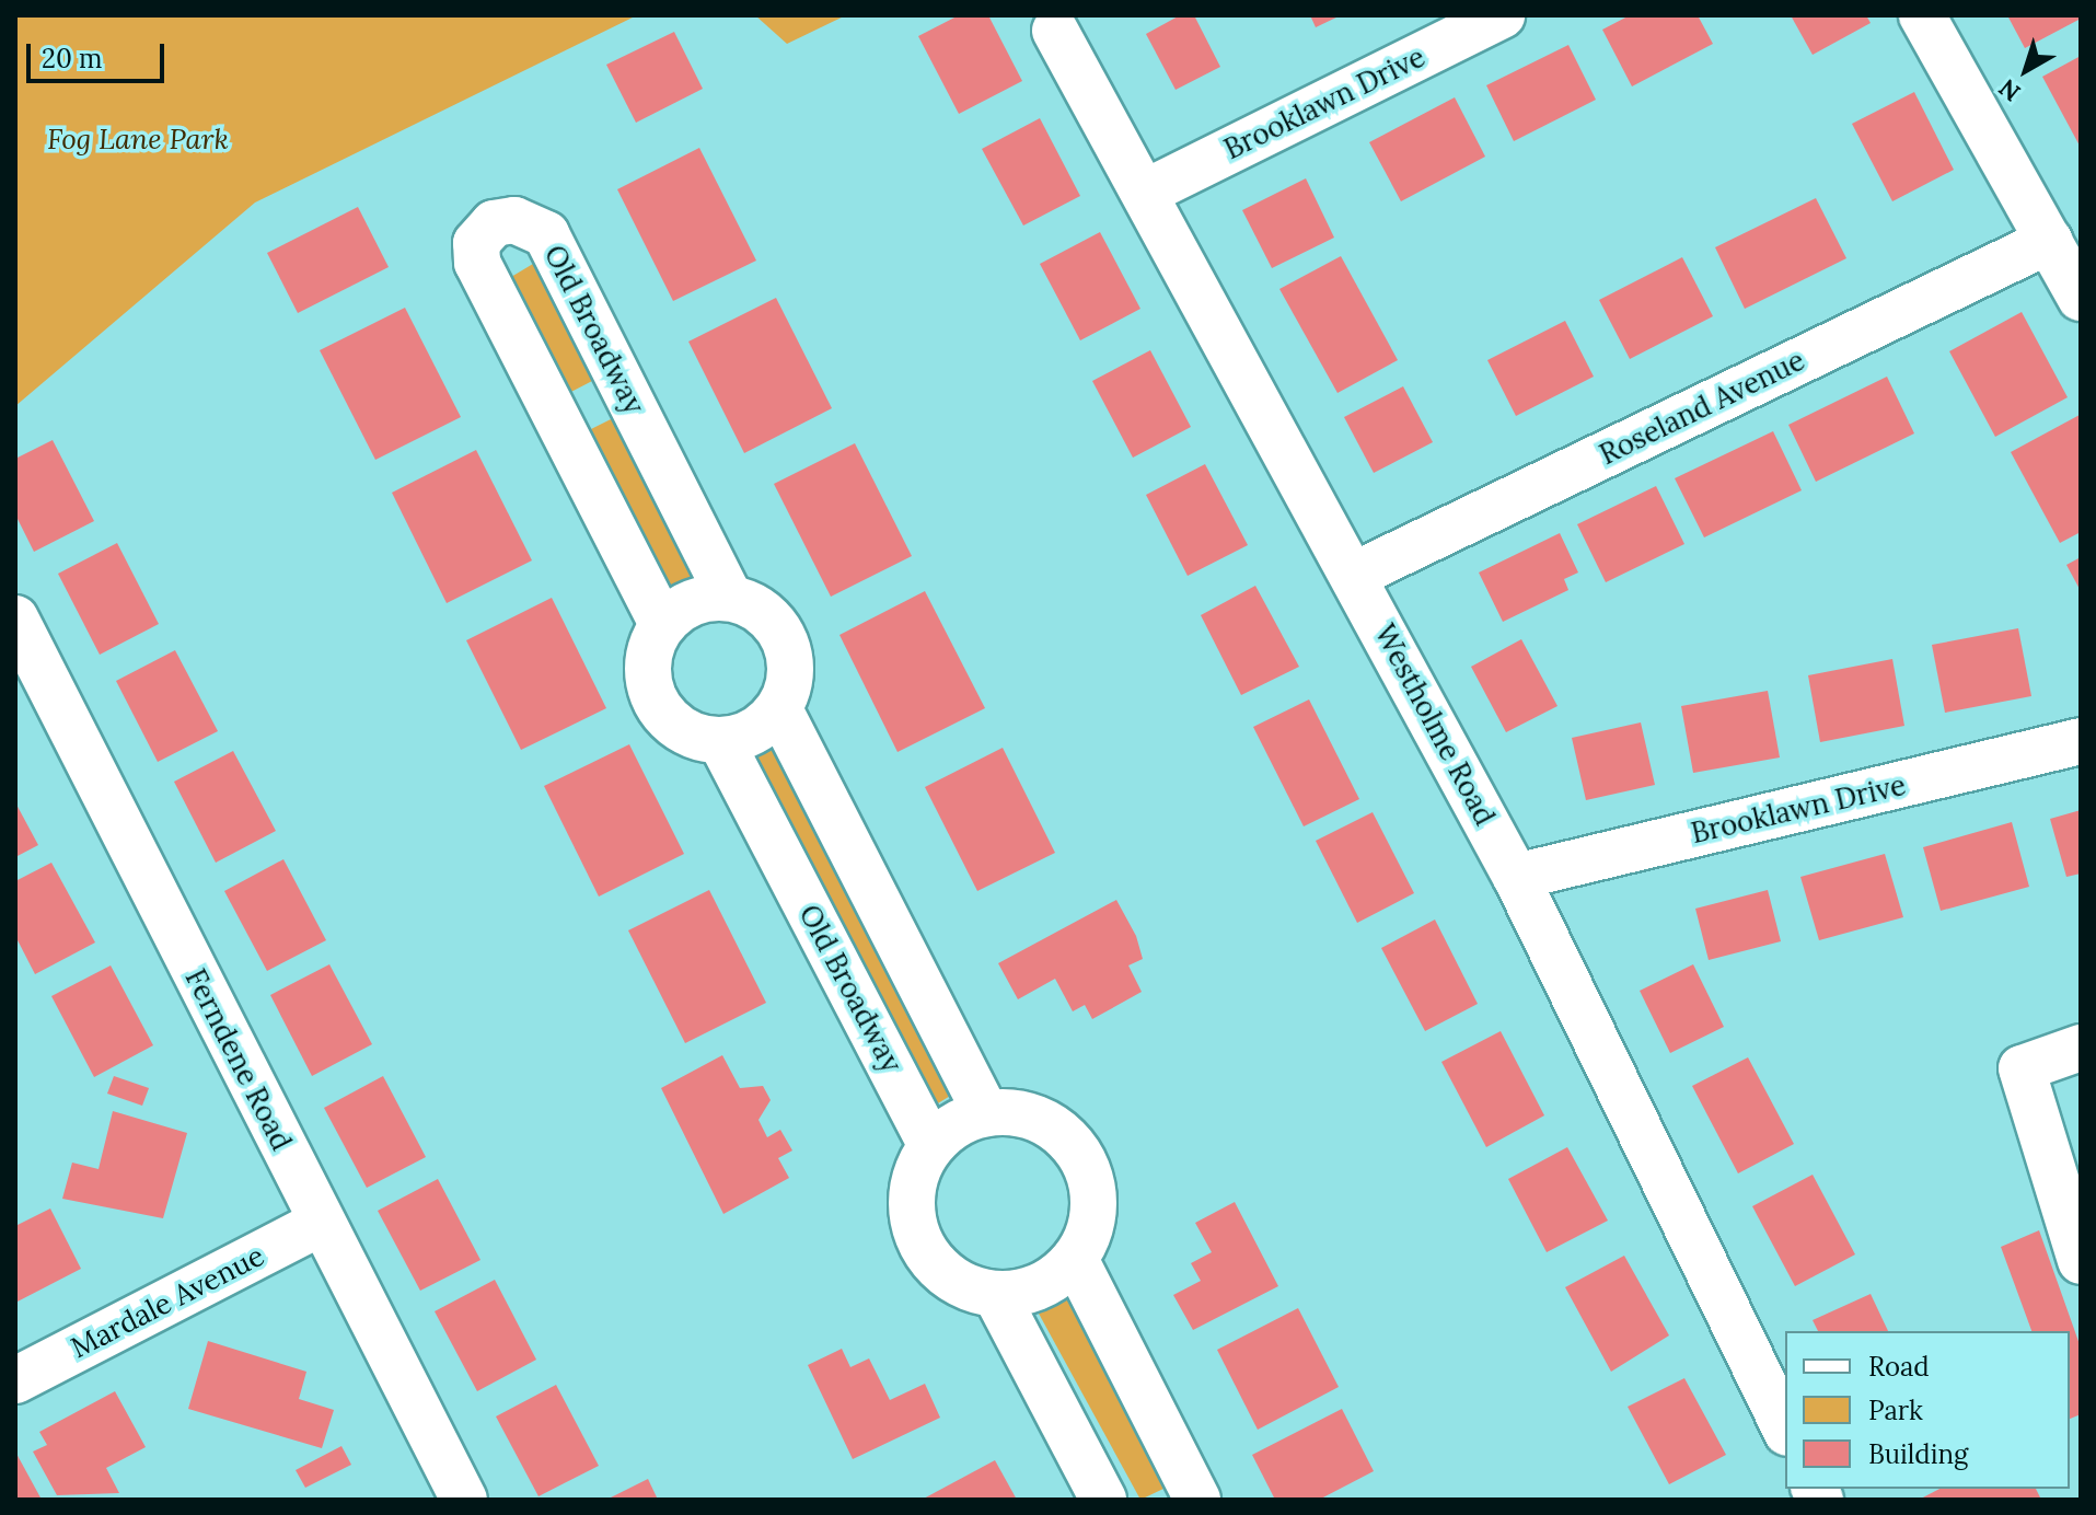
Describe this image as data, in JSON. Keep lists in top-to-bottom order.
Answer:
{
  "streets": {
    "street": [
      "Brooklawn Drive",
      "Old Broadway",
      "Roseland Avenue",
      "Westholme Road",
      "Ferndene Road",
      "Mardale Avenue"
    ]
  },
  "crossings": [
    ["Brooklawn Drive", "Westholme Road"],
    ["Roseland Avenue", "Westholme Road"],
    ["Ferndene Road", "Mardale Avenue"]
  ],
  "parks": ["Fog Lane Park"],
  "legend": ["Road", "Park", "Building"],
  "scale_bar": "20 m",
  "north": "bottom left"
}
